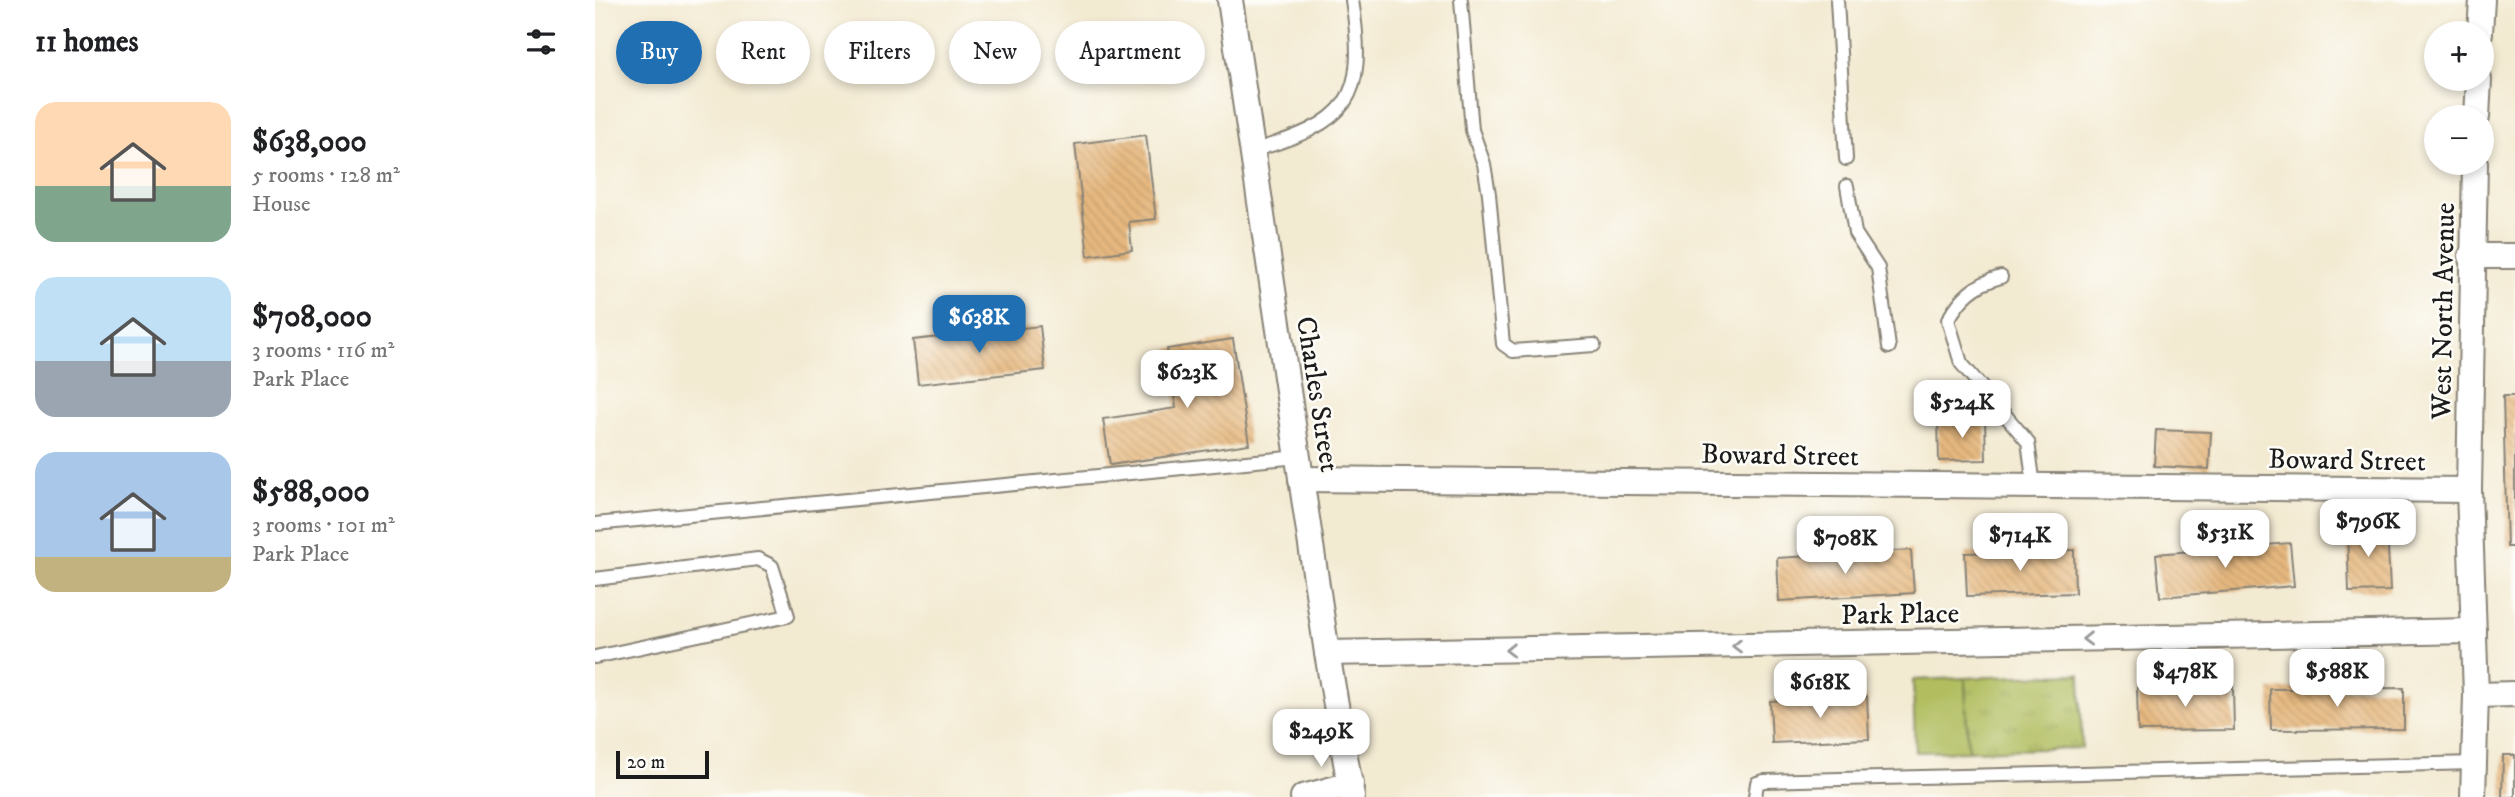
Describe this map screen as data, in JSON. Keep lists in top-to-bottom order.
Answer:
{
  "streets": {
    "street": [
      "West North Avenue",
      "Charles Street",
      "Boward Street",
      "Park Place"
    ]
  },
  "crossings": [
    ["West North Avenue", "Boward Street"],
    ["West North Avenue", "Park Place"],
    ["Charles Street", "Boward Street"],
    ["Charles Street", "Park Place"]
  ],
  "one_way": ["Park Place"],
  "scale_bar": "20 m",
  "page": {
    "heading": "11 homes",
    "map_buttons": ["+", "−"],
    "chip": [
      "Buy",
      "Rent",
      "Filters",
      "New",
      "Apartment"
    ],
    "list": [
      {
        "name": "$638,000",
        "note": "5 rooms · 128 m² · House"
      },
      {
        "name": "$708,000",
        "note": "3 rooms · 116 m² · Park Place"
      },
      {
        "name": "$588,000",
        "note": "3 rooms · 101 m² · Park Place"
      }
    ],
    "price": [
      "$638K",
      "$623K",
      "$524K",
      "$796K",
      "$531K",
      "$714K",
      "$708K",
      "$478K",
      "$588K",
      "$618K",
      "$249K"
    ],
    "scale": "20 m"
  }
}
